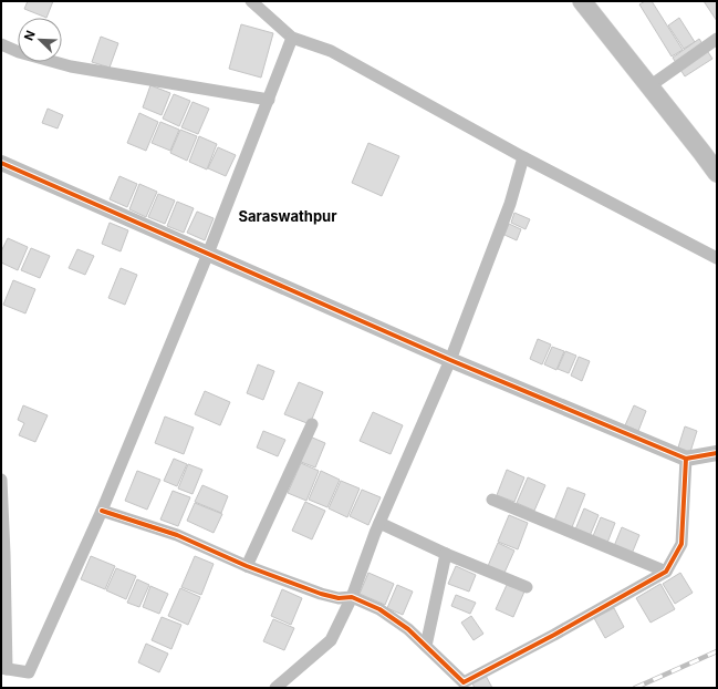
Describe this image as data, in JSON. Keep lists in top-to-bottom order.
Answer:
{
  "districts": ["Saraswathpur"],
  "north": "top left"
}
